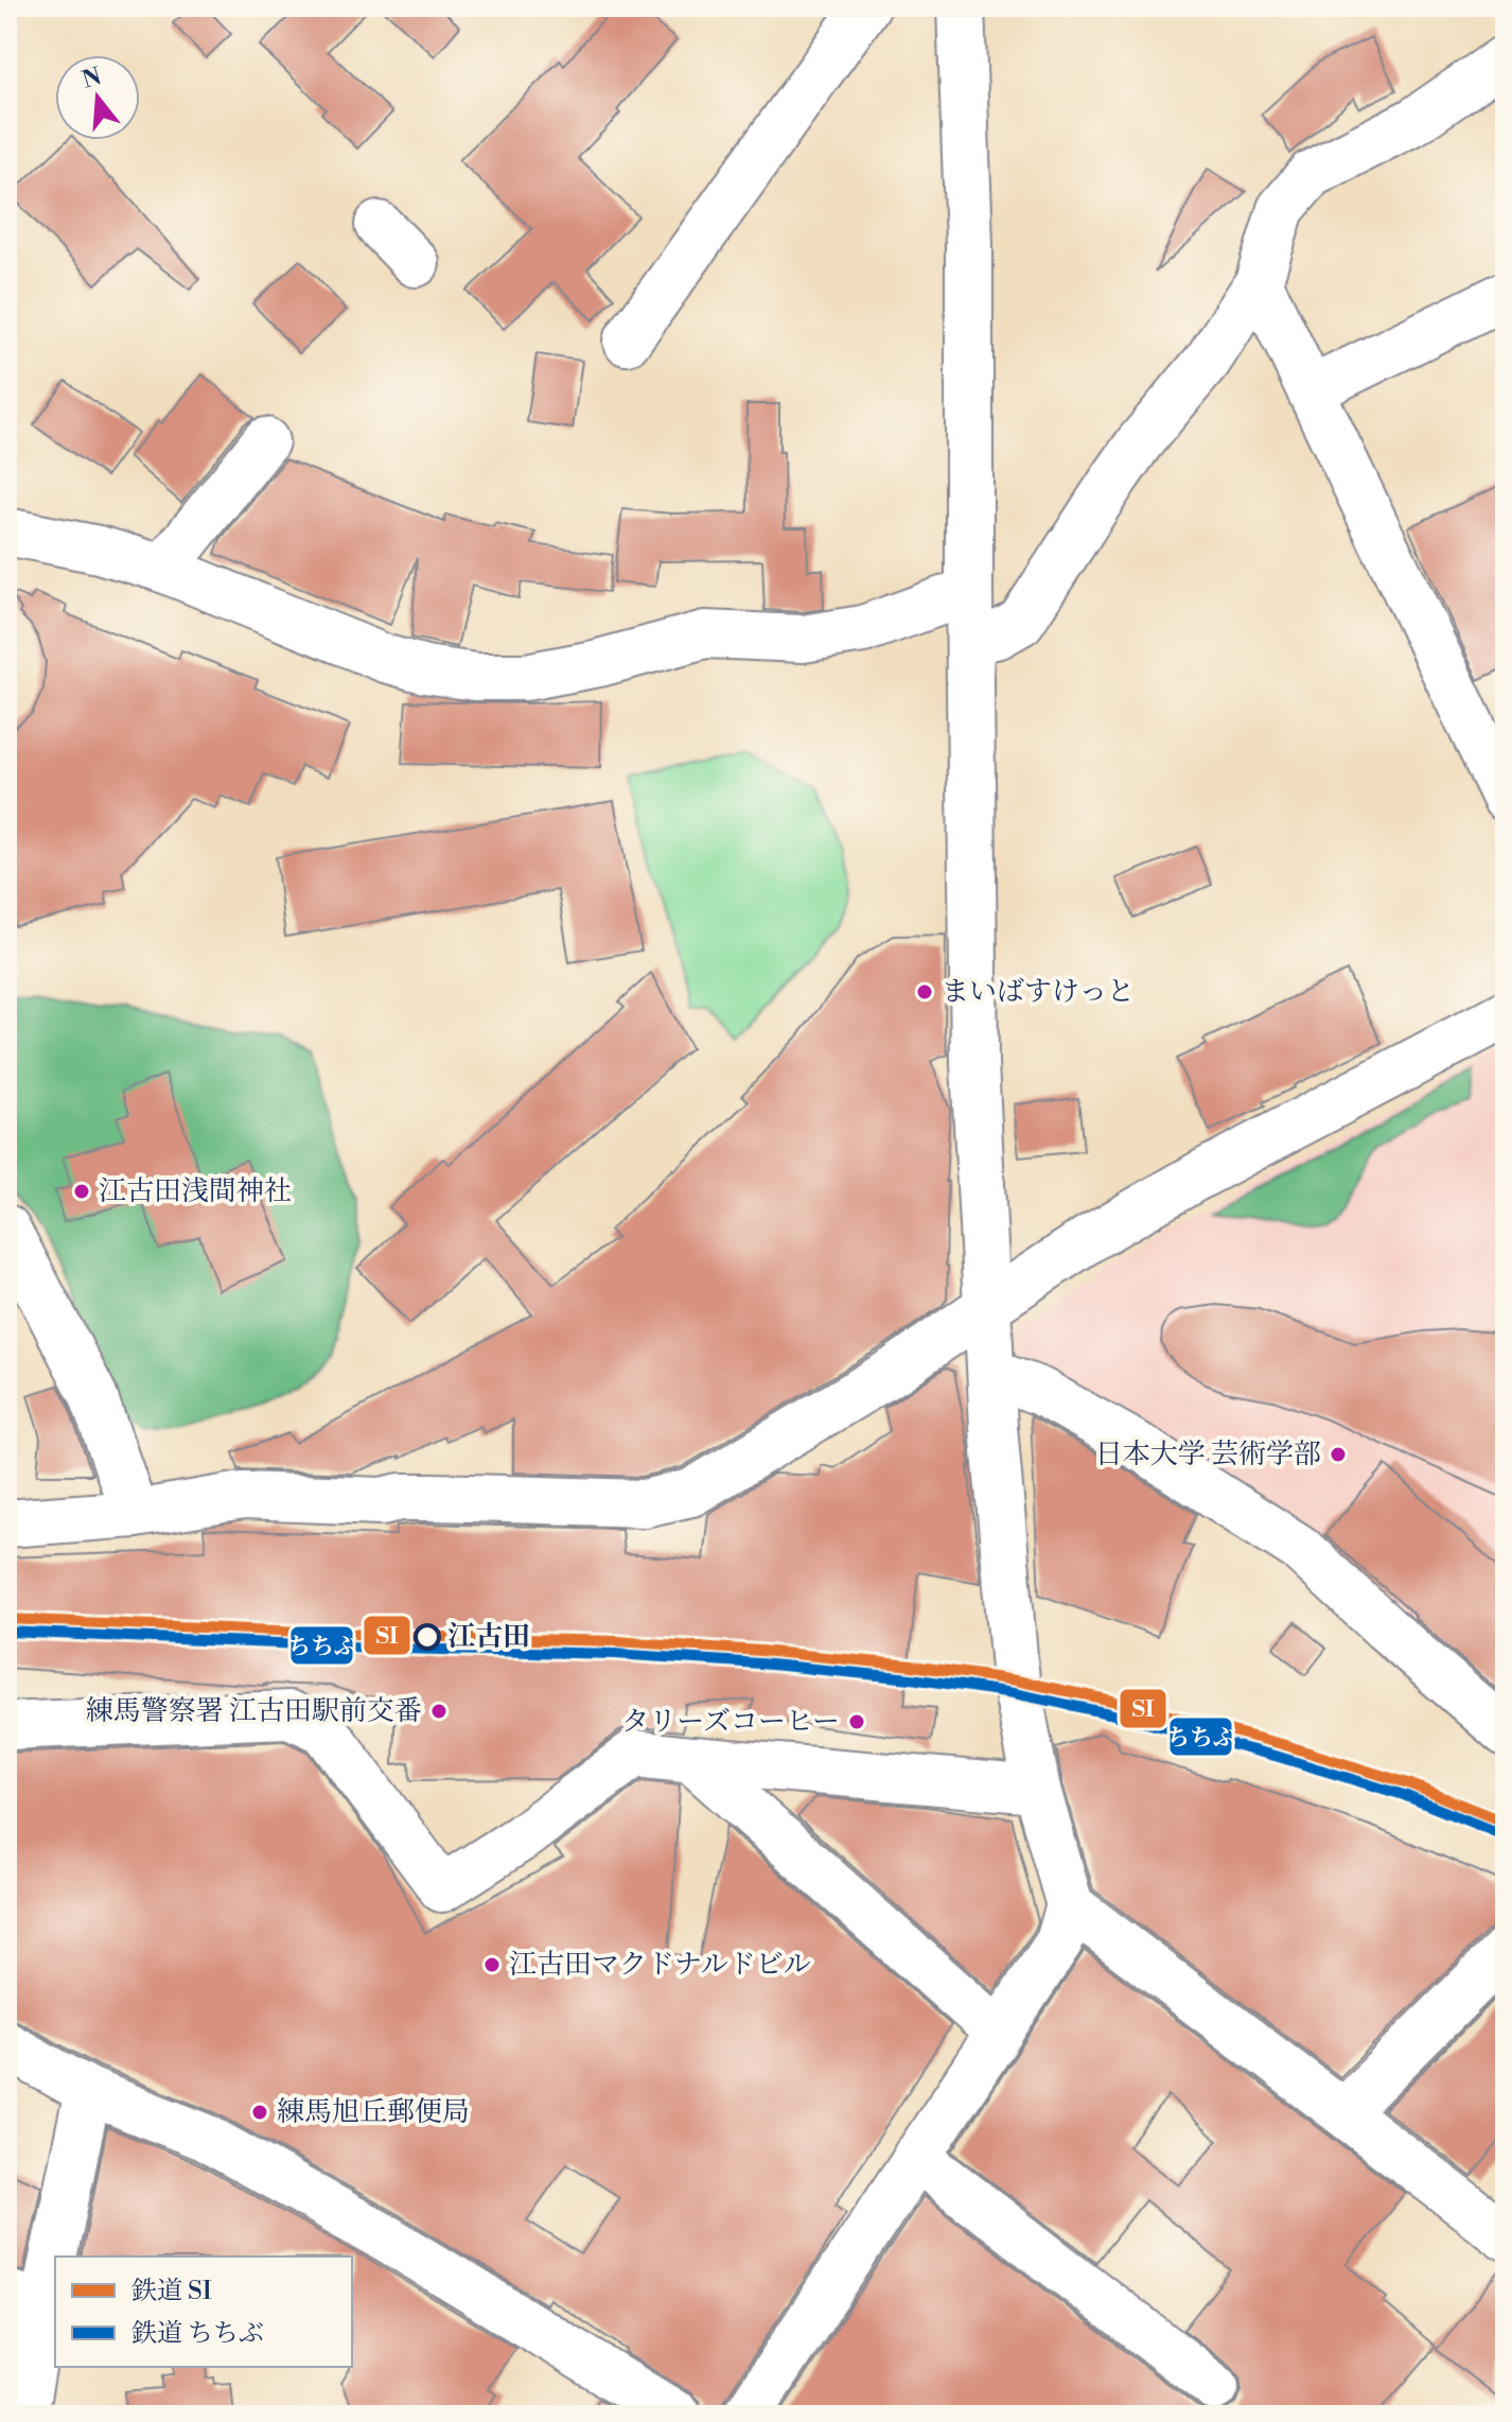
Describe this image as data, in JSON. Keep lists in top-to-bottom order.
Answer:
{
  "places": [
    "まいばすけっと",
    "江古田浅間神社",
    "日本大学 芸術学部",
    "江古田",
    "練馬警察署 江古田駅前交番",
    "タリーズコーヒー",
    "江古田マクドナルドビル",
    "練馬旭丘郵便局"
  ],
  "lines": ["rail line SI", "rail line ちちぶ"],
  "legend": ["鉄道 SI", "鉄道 ちちぶ"],
  "north": "top"
}
